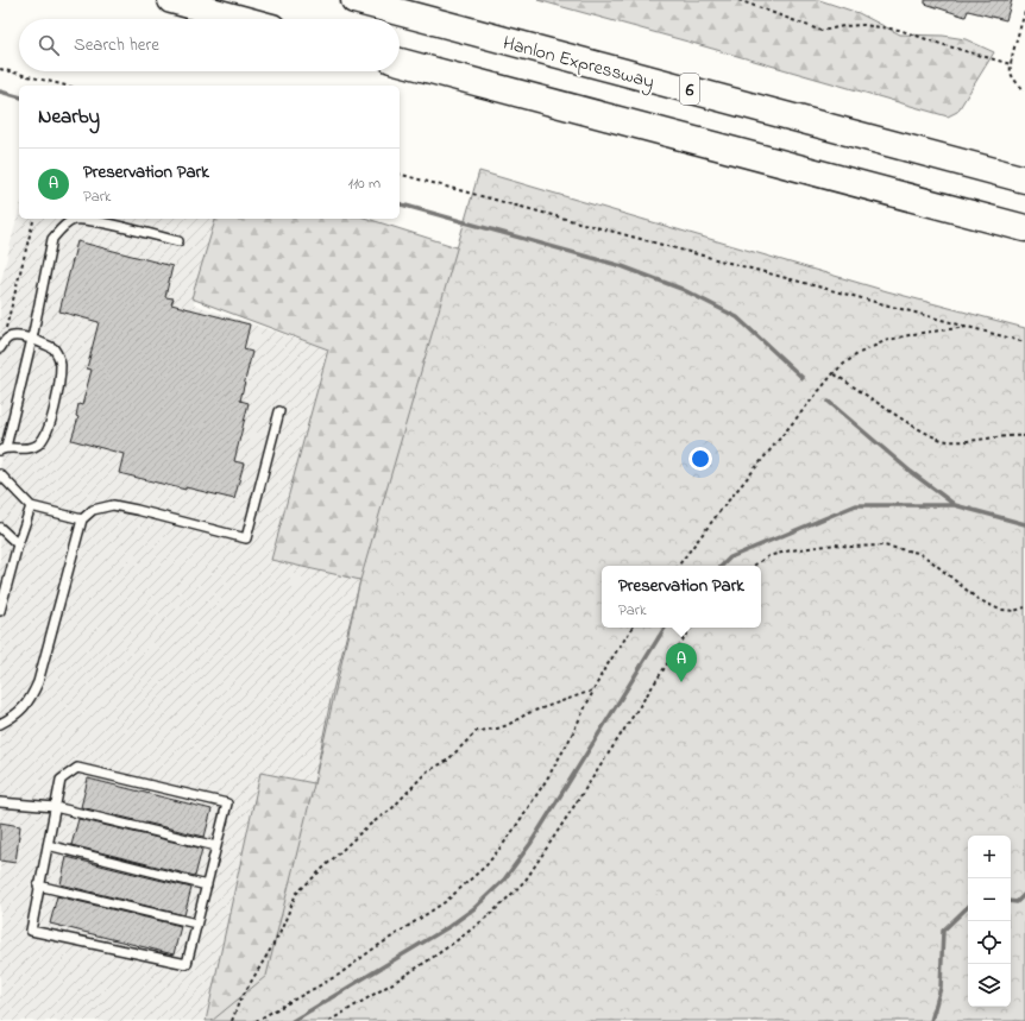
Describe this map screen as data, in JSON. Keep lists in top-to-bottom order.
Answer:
{
  "streets": {
    "highway": ["Hanlon Expressway", "6"]
  },
  "page": {
    "search": "Search here",
    "heading": "Nearby",
    "list": [
      {
        "mark": "A",
        "name": "Preservation Park",
        "note": "Park",
        "value": "110 m"
      }
    ],
    "popup": ["Preservation Park", "Park"],
    "pins": "A",
    "map_buttons": ["+", "−"]
  }
}
